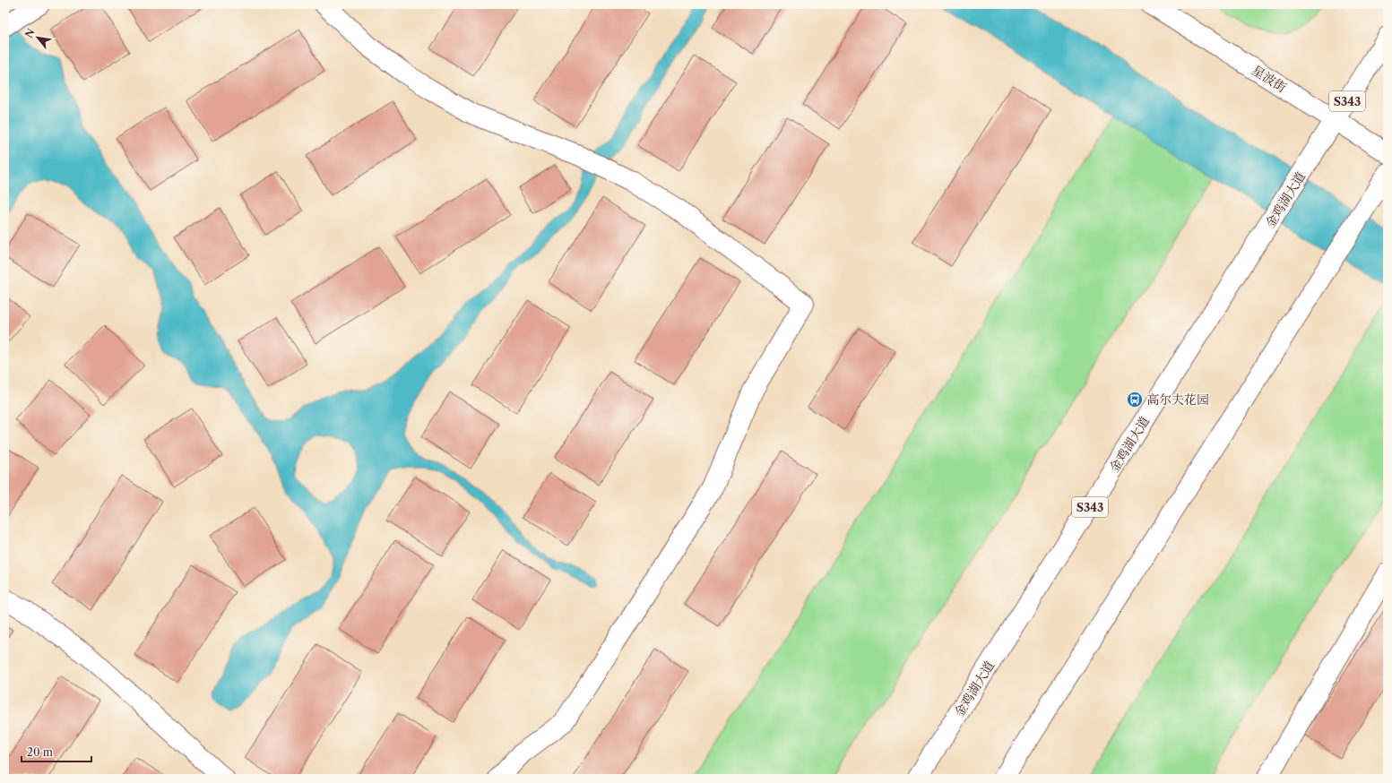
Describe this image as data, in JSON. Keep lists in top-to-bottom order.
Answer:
{
  "streets": {
    "street": ["星波街", "S343", "金鸡湖大道"]
  },
  "crossings": [
    ["星波街", "金鸡湖大道"]
  ],
  "places": {
    "bus stop": ["高尔夫花园"]
  },
  "scale_bar": "20 m",
  "north": "top left"
}
